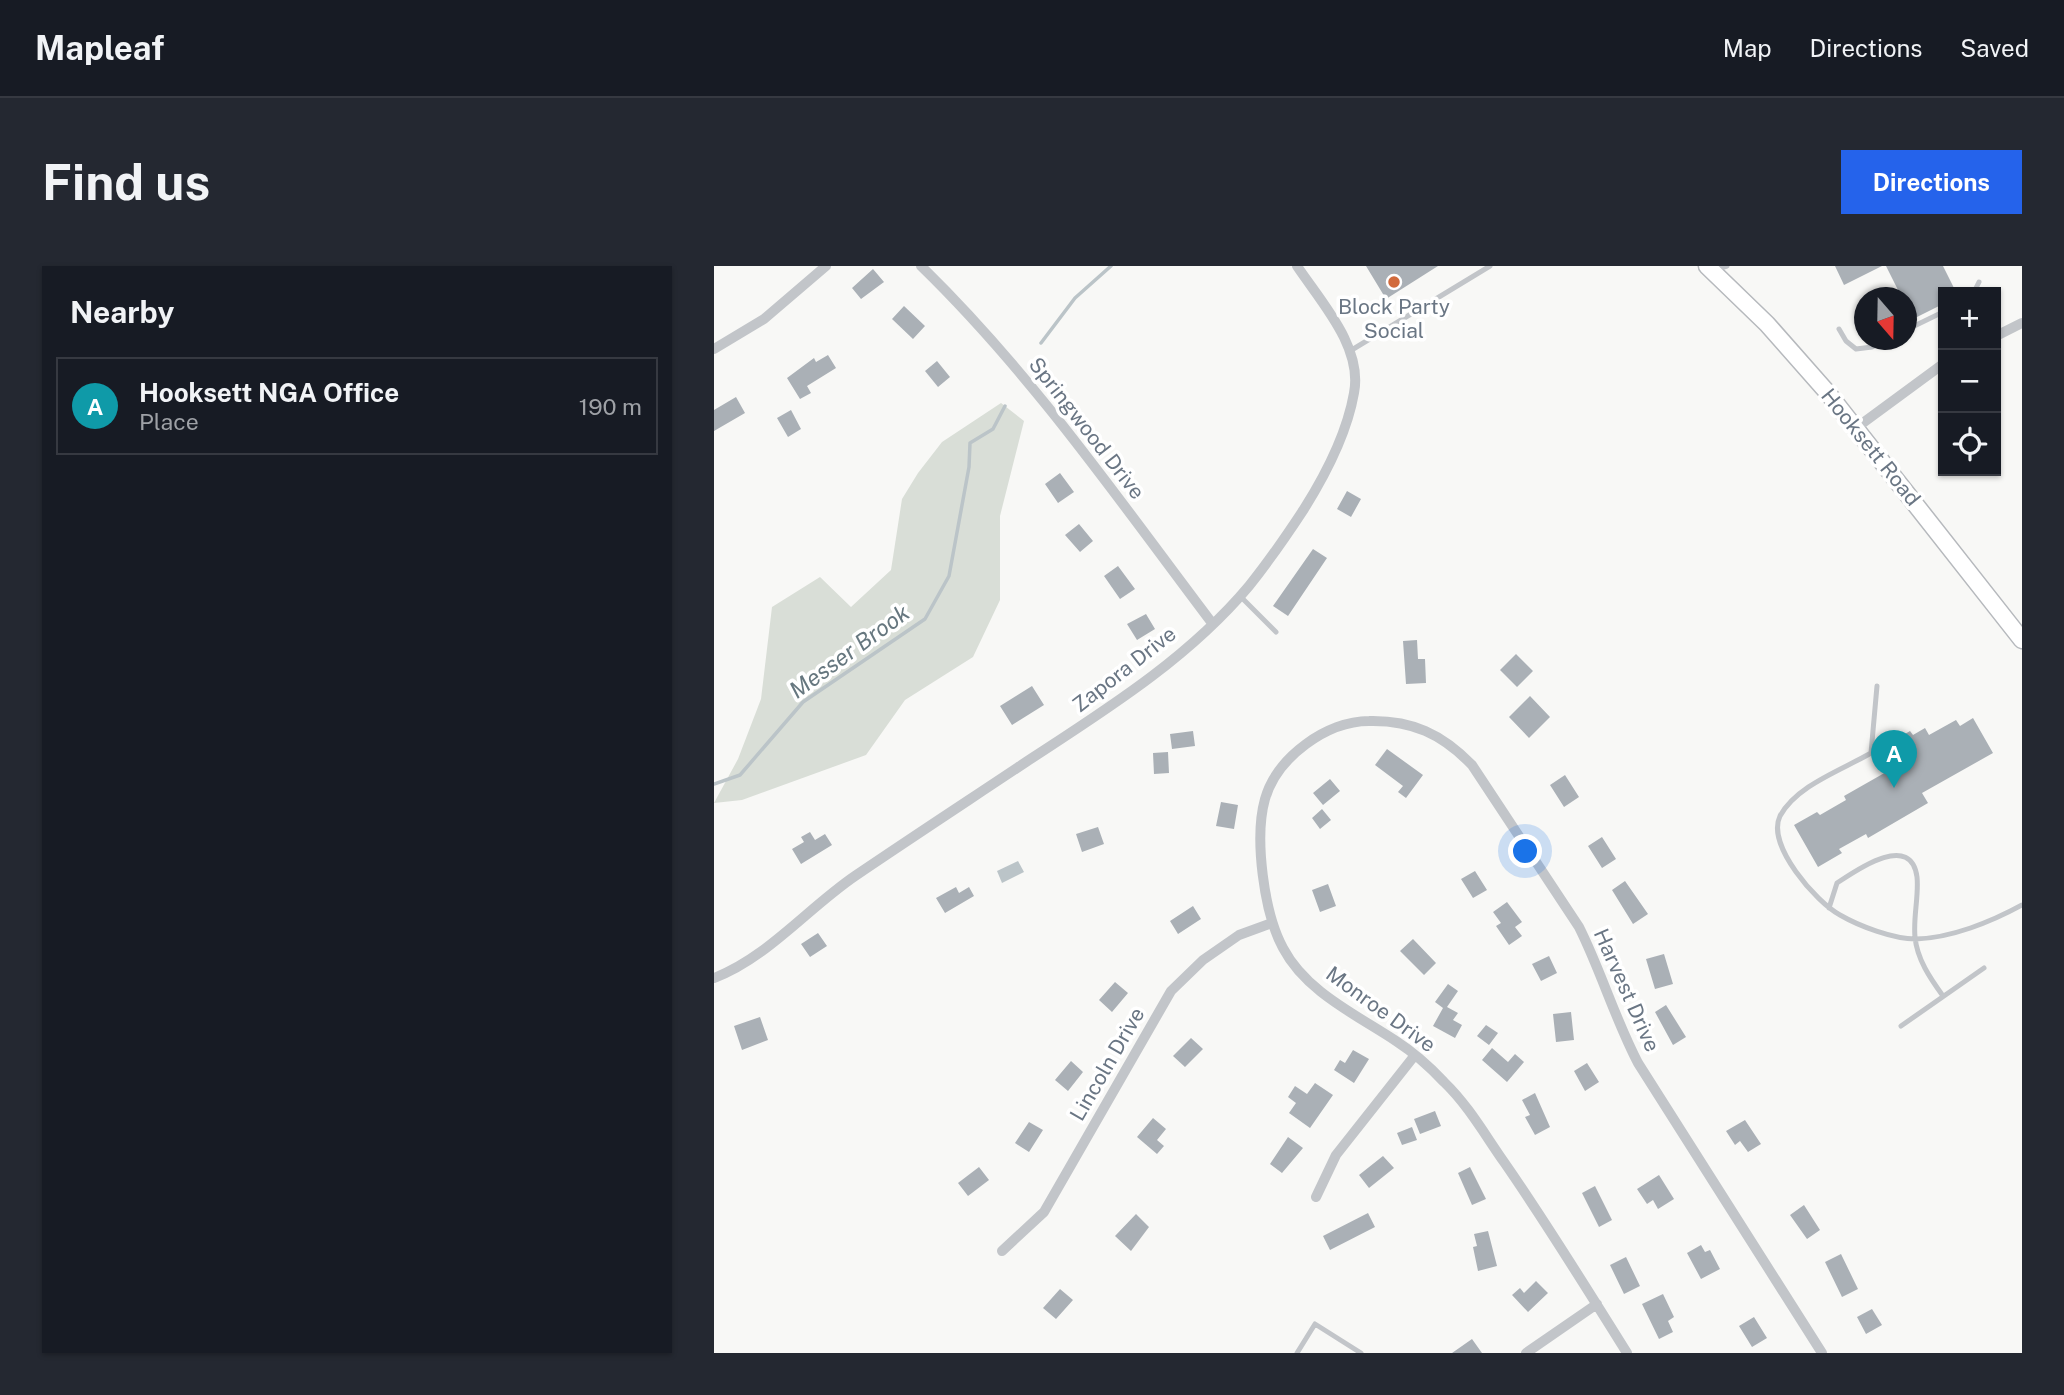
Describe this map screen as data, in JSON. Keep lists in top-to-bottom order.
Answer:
{
  "streets": {
    "main road": ["Hooksett Road"],
    "street": [
      "Springwood Drive",
      "Zapora Drive",
      "Harvest Drive",
      "Monroe Drive",
      "Lincoln Drive"
    ]
  },
  "crossings": [
    ["Springwood Drive", "Zapora Drive"],
    ["Harvest Drive", "Monroe Drive"],
    ["Monroe Drive", "Lincoln Drive"]
  ],
  "water": ["Messer Brook"],
  "places": ["Block Party Social"],
  "north": "bottom",
  "page": {
    "header": "Mapleaf",
    "nav": ["Map", "Directions", "Saved"],
    "buttons": "Directions",
    "title": "Find us",
    "heading": "Nearby",
    "map_buttons": ["+", "−"],
    "list": [
      {
        "mark": "A",
        "name": "Hooksett NGA Office",
        "note": "Place",
        "value": "190 m"
      }
    ],
    "pins": "A"
  }
}
